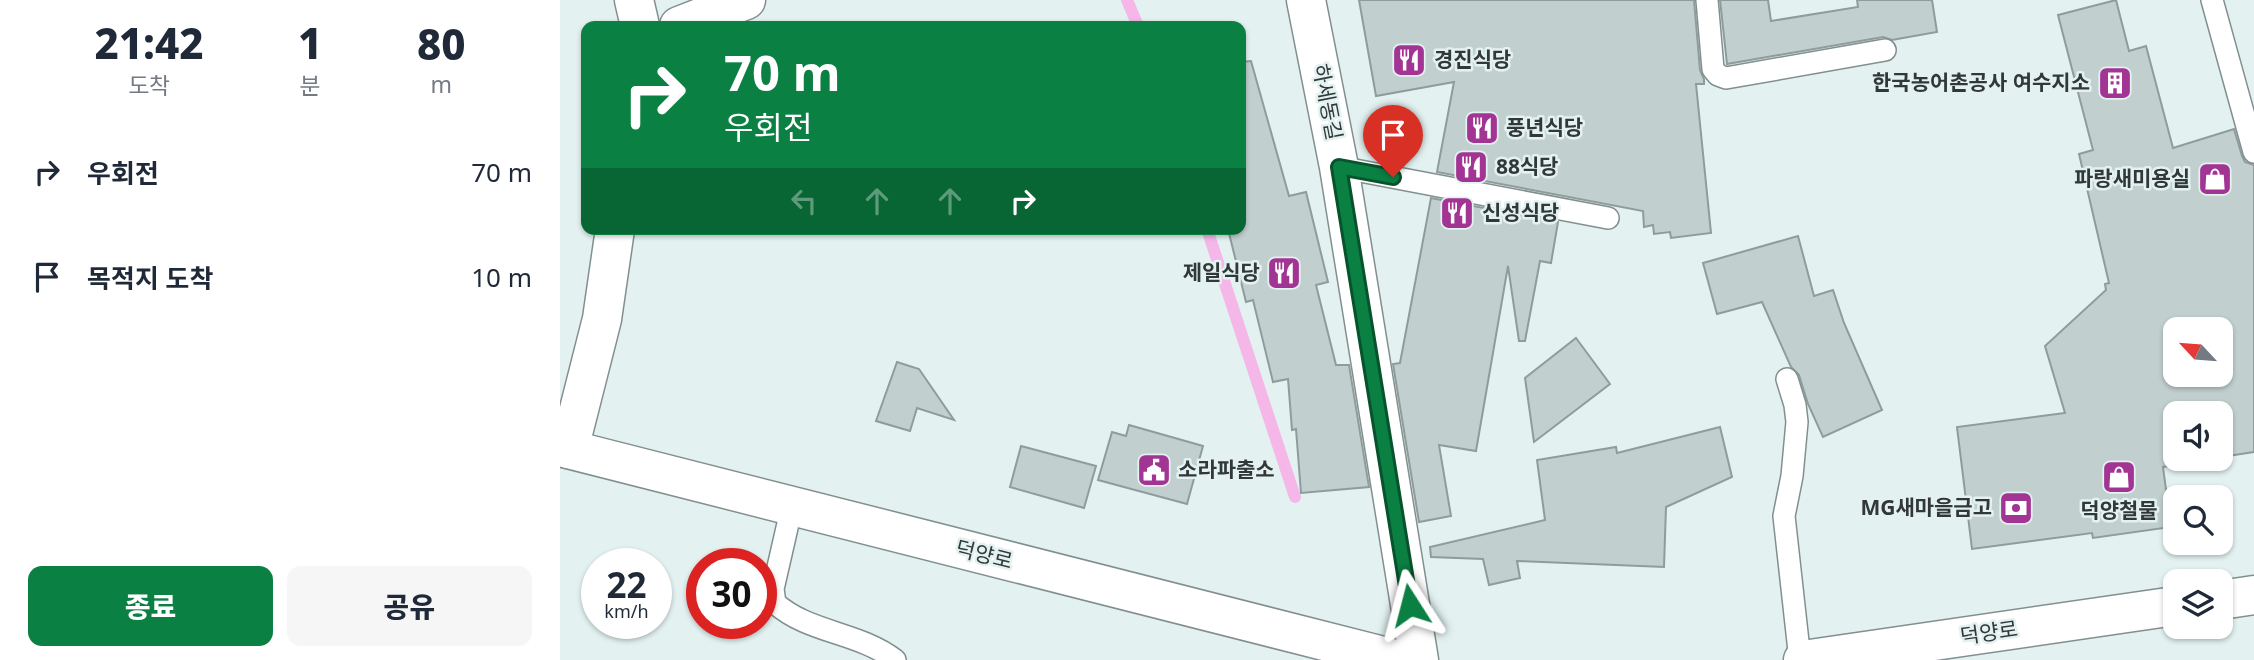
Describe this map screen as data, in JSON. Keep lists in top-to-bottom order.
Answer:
{
  "streets": {
    "main road": ["하세동길", "덕양로"]
  },
  "places": {
    "restaurant": [
      "경진식당",
      "풍년식당",
      "88식당",
      "신성식당",
      "제일식당"
    ],
    "building": ["한국농어촌공사 여수지소"],
    "shop": ["파랑새미용실", "덕양철물"],
    "public building": ["소라파출소"],
    "bank": ["MG새마을금고"]
  },
  "north": "top left",
  "page": {
    "eta": [
      "21:42",
      "도착",
      "1",
      "분",
      "80",
      "m"
    ],
    "turn": ["70 m", "우회전"],
    "list": [
      {
        "name": "우회전",
        "value": "70 m"
      },
      {
        "name": "목적지 도착",
        "value": "10 m"
      }
    ],
    "speed": "22 km/h",
    "limit": "30",
    "buttons": ["종료", "공유"]
  }
}
